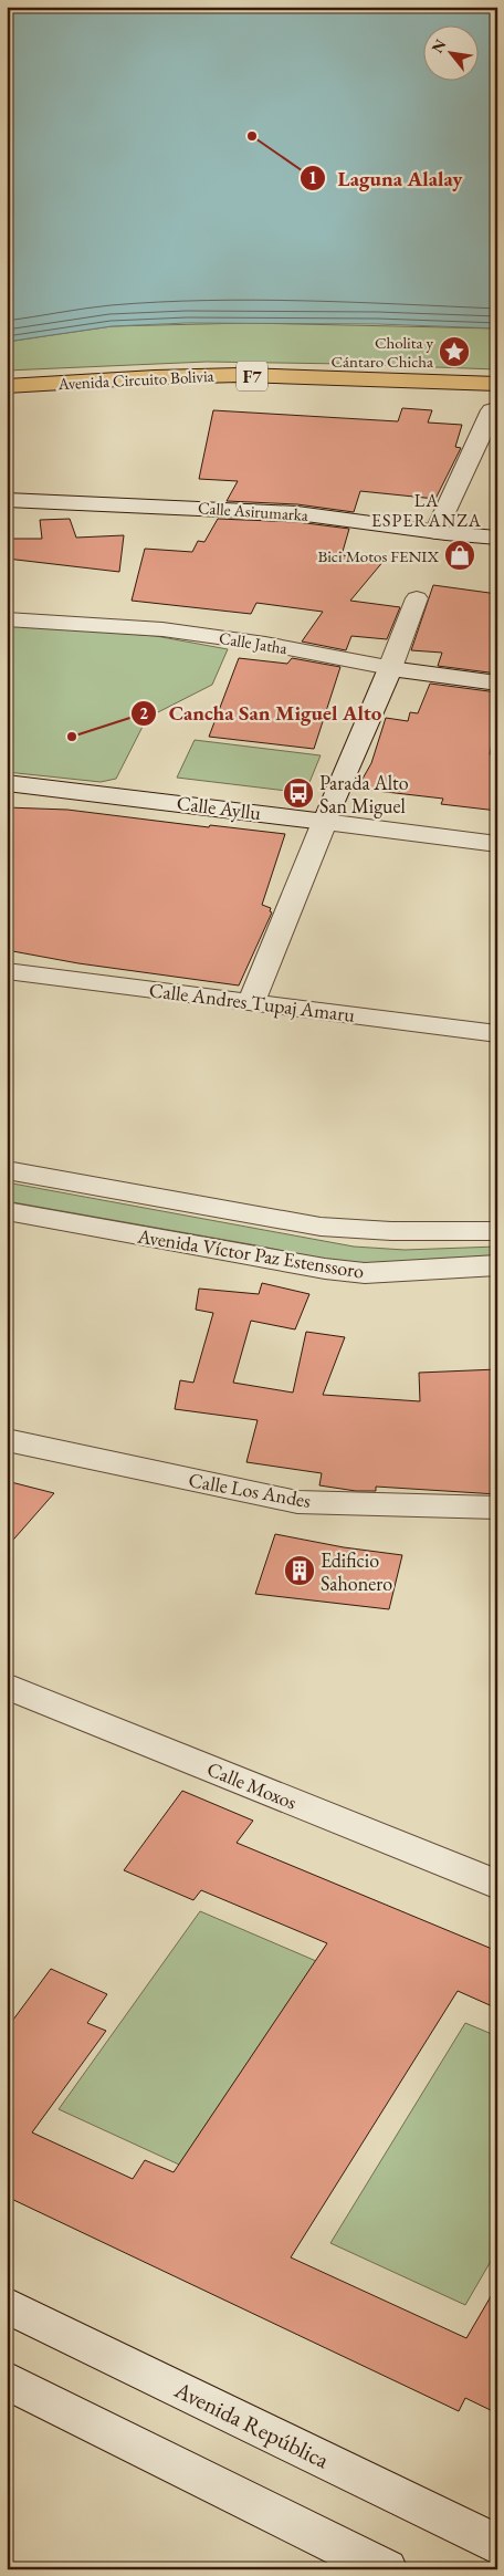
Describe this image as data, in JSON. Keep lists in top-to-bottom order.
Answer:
{
  "streets": {
    "highway": ["F7", "Avenida Circuito Bolivia"],
    "street": [
      "Calle Asirumarka",
      "Calle Jatha",
      "Calle Ayllu",
      "Calle Andres Tupaj Amaru",
      "Avenida Víctor Paz Estenssoro",
      "Calle Los Andes",
      "Calle Moxos",
      "Avenida República"
    ]
  },
  "districts": ["LA ESPERANZA"],
  "places": {
    "other": ["Laguna Alalay", "Cancha San Miguel Alto"],
    "place": ["Cholita y Cántaro Chicha"],
    "shop": ["Bici Motos FENIX"],
    "bus stop": ["Parada Alto San Miguel"],
    "building": ["Edificio Sahonero"]
  },
  "north": "top left"
}
